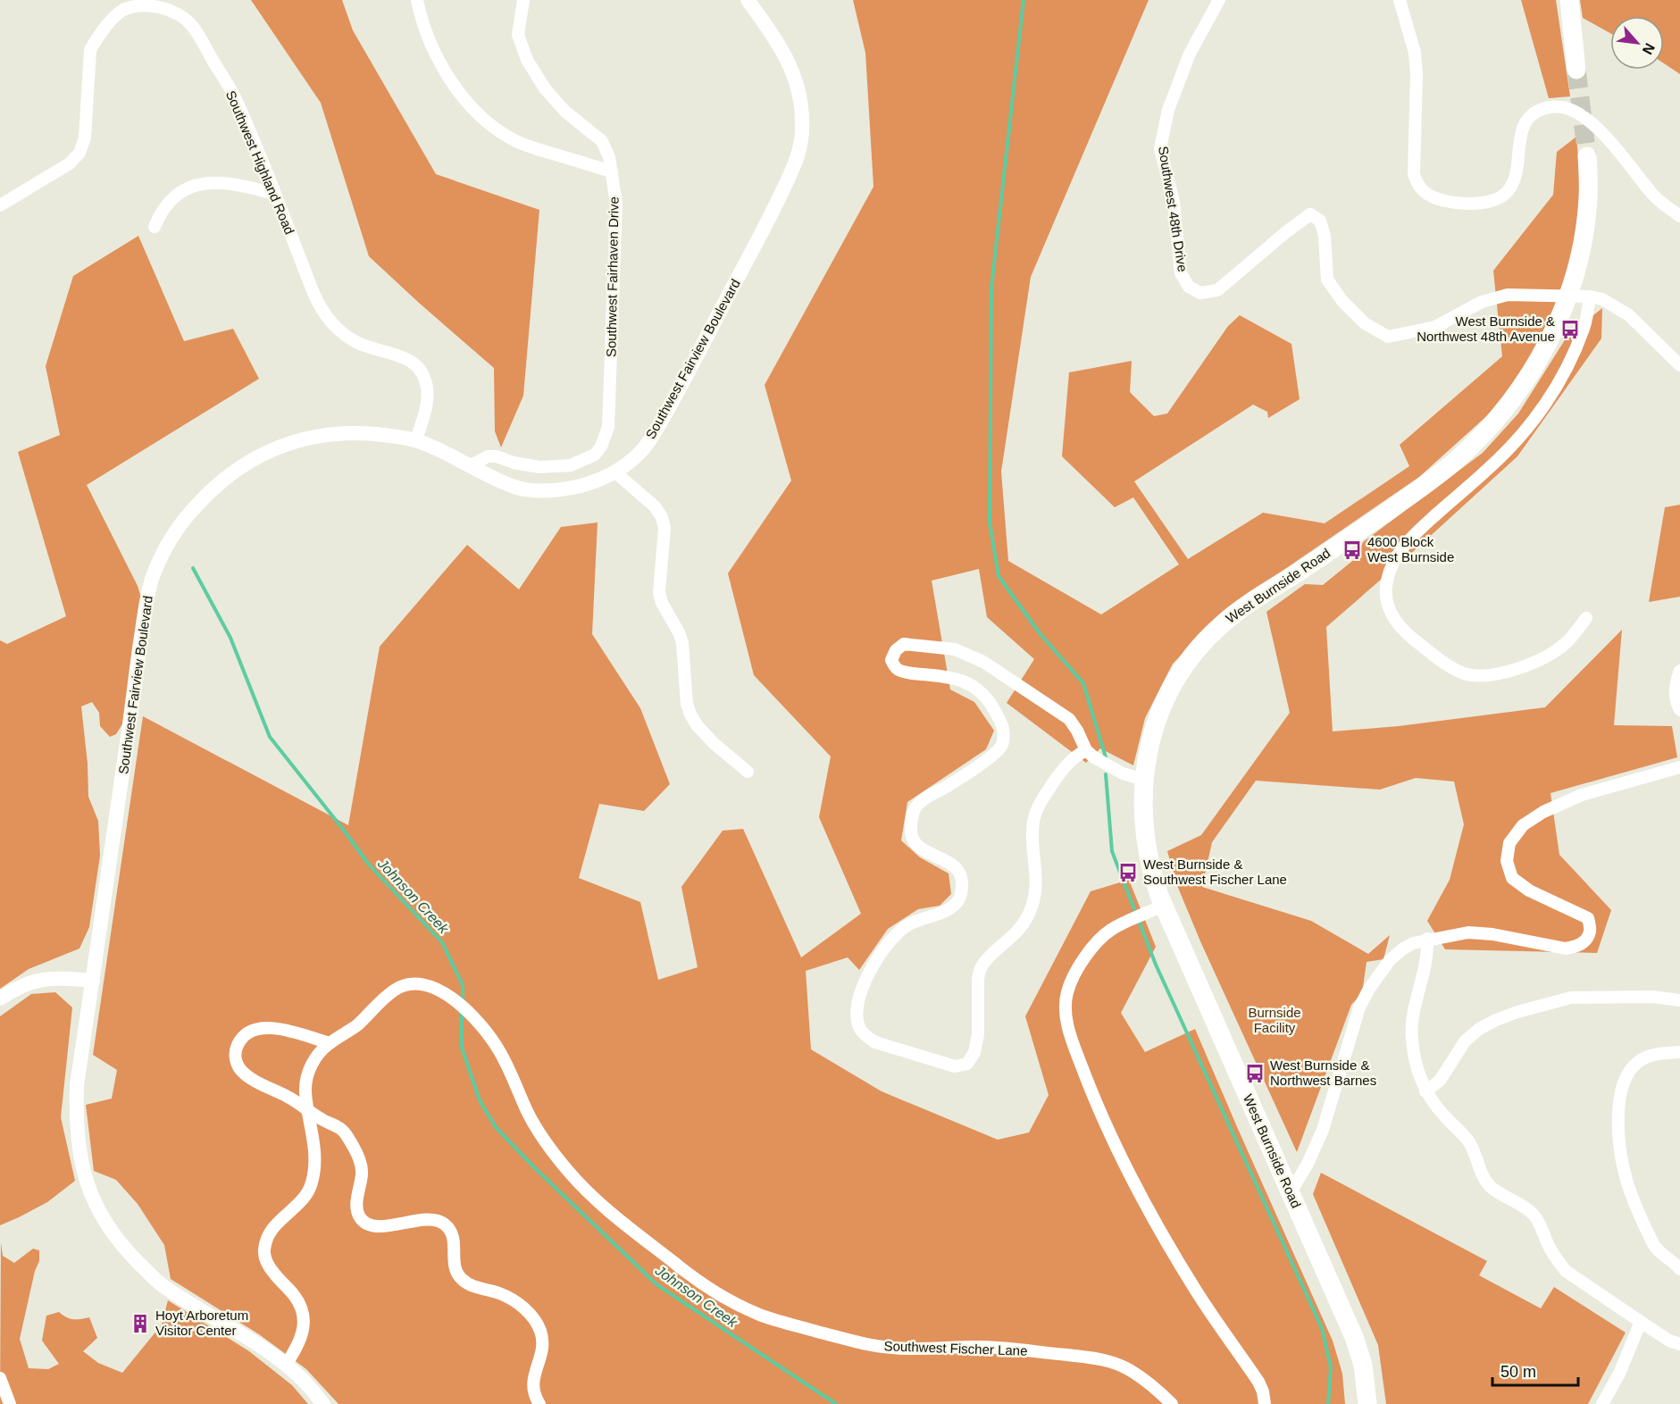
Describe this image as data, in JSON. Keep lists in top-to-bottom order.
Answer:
{
  "streets": {
    "main road": ["West Burnside Road"],
    "street": [
      "Southwest Highland Road",
      "Southwest 48th Drive",
      "Southwest Fairhaven Drive",
      "Southwest Fairview Boulevard",
      "Southwest Fischer Lane"
    ]
  },
  "crossings": [
    ["Southwest Highland Road", "Southwest Fairview Boulevard"],
    ["Southwest 48th Drive", "West Burnside Road"],
    ["Southwest Fairhaven Drive", "Southwest Fairview Boulevard"],
    ["Southwest Fairview Boulevard", "Southwest Fischer Lane"]
  ],
  "water": ["Johnson Creek"],
  "parks": ["Burnside Facility"],
  "places": {
    "bus stop": [
      "West Burnside & Northwest 48th Avenue",
      "4600 Block West Burnside",
      "West Burnside & Southwest Fischer Lane",
      "West Burnside & Northwest Barnes"
    ],
    "building": ["Hoyt Arboretum Visitor Center"]
  },
  "scale_bar": "50 m",
  "north": "bottom right"
}
